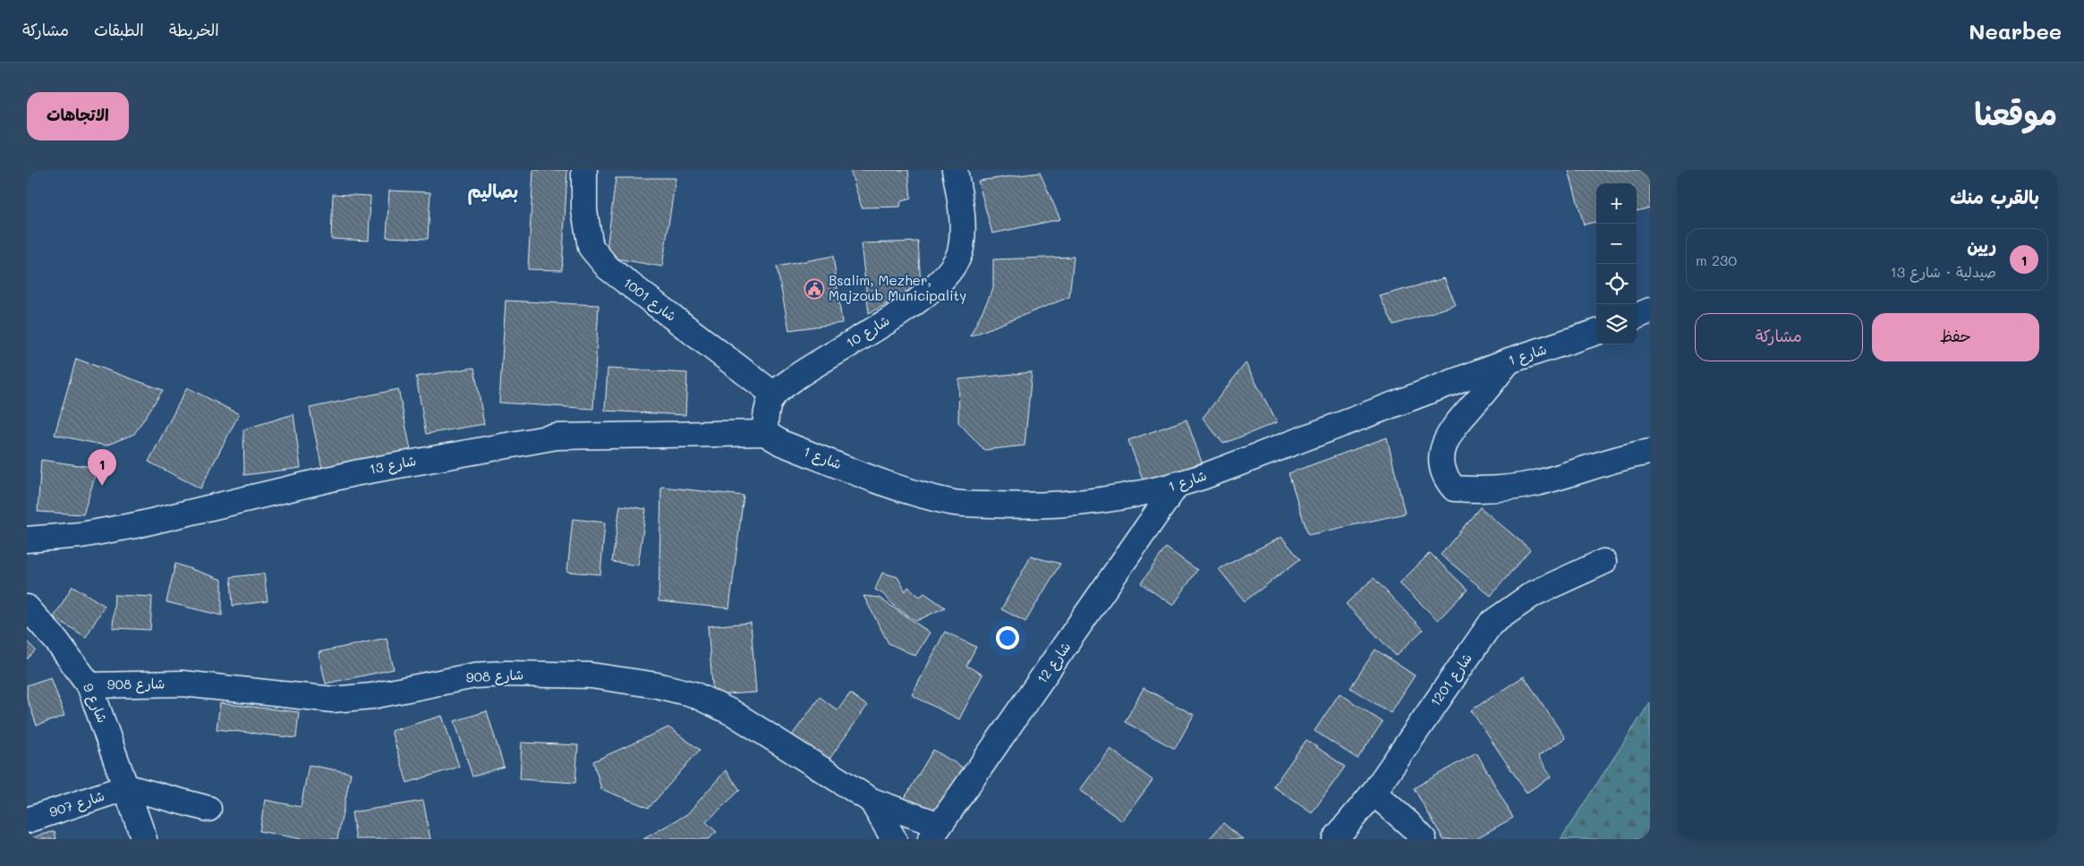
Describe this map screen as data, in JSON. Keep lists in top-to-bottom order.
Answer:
{
  "streets": {
    "street": [
      "شارع 1001",
      "شارع 10",
      "شارع 1",
      "شارع 13",
      "شارع 12",
      "شارع 908",
      "شارع 1201",
      "شارع 9",
      "شارع 907"
    ]
  },
  "crossings": [
    ["شارع 1001", "شارع 10"],
    ["شارع 1", "شارع 13"],
    ["شارع 1", "شارع 12"],
    ["شارع 12", "شارع 908"],
    ["شارع 908", "شارع 9"],
    ["شارع 9", "شارع 907"]
  ],
  "districts": ["بصاليم"],
  "places": {
    "public building": ["Bsalim, Mezher, Majzoub Municipality"]
  },
  "page": {
    "header": "Nearbee",
    "nav": ["الخريطة", "الطبقات", "مشاركة"],
    "title": "موقعنا",
    "buttons": [
      "الاتجاهات",
      ["حفظ", "مشاركة"]
    ],
    "heading": "بالقرب منك",
    "map_buttons": ["+", "−"],
    "list": [
      {
        "mark": "1",
        "name": "ريين",
        "note": "صيدلية · شارع 13",
        "value": "230 m"
      }
    ],
    "pins": "1"
  }
}
